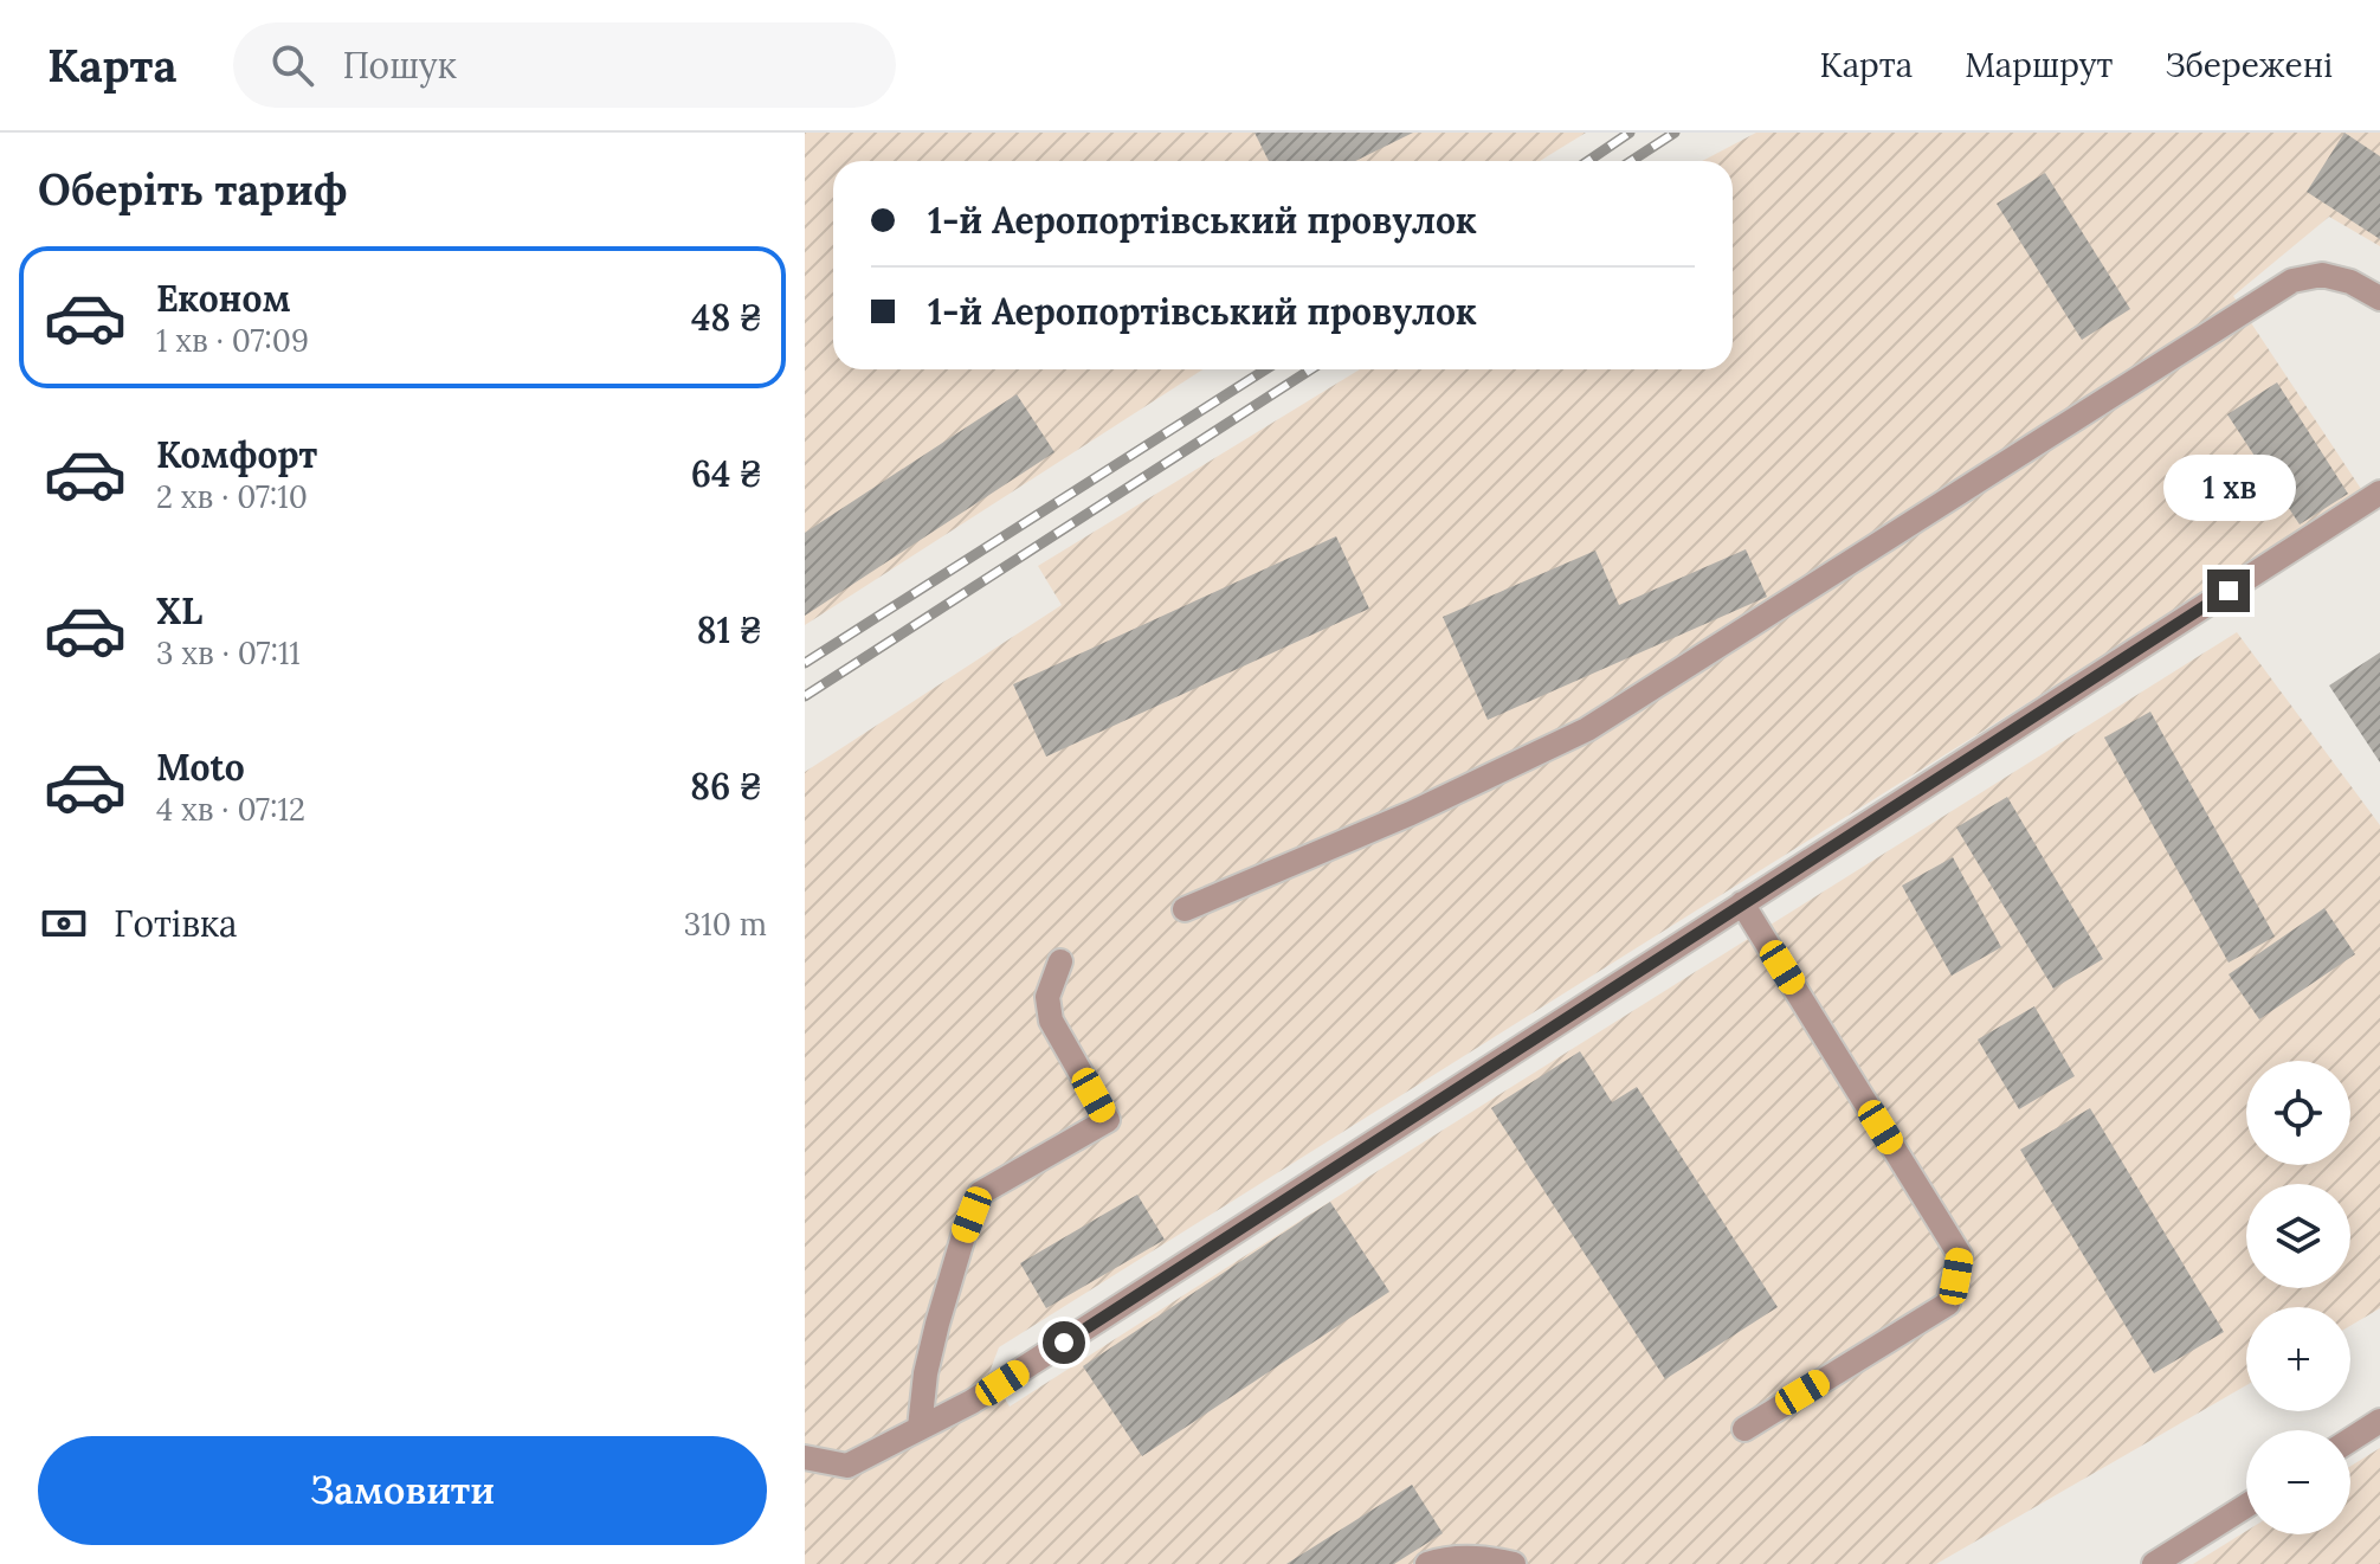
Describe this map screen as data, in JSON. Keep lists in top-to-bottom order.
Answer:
{
  "page": {
    "header": "Карта",
    "search": "Пошук",
    "nav": ["Карта", "Маршрут", "Збережені"],
    "heading": "Оберіть тариф",
    "banner": ["1-й Аеропортівський провулок", "1-й Аеропортівський провулок"],
    "list": [
      {
        "name": "Економ",
        "note": "1 хв · 07:09",
        "value": "48 ₴"
      },
      {
        "name": "Комфорт",
        "note": "2 хв · 07:10",
        "value": "64 ₴"
      },
      {
        "name": "XL",
        "note": "3 хв · 07:11",
        "value": "81 ₴"
      },
      {
        "name": "Moto",
        "note": "4 хв · 07:12",
        "value": "86 ₴"
      }
    ],
    "bubble": "1 хв",
    "pay": ["Готівка", "310 m"],
    "map_buttons": ["+", "−"],
    "buttons": "Замовити"
  }
}
